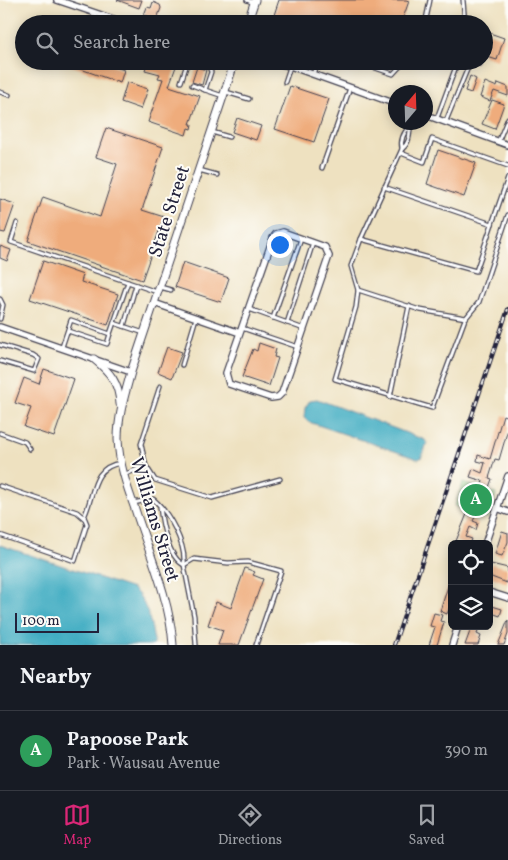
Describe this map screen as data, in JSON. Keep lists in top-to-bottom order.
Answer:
{
  "streets": {
    "street": ["State Street", "Williams Street"]
  },
  "crossings": [
    ["State Street", "Williams Street"]
  ],
  "scale_bar": "100 m",
  "north": "top",
  "page": {
    "search": "Search here",
    "pins": "A",
    "scale": "100 m",
    "heading": "Nearby",
    "list": [
      {
        "mark": "A",
        "name": "Papoose Park",
        "note": "Park · Wausau Avenue",
        "value": "390 m"
      }
    ],
    "nav": ["Map", "Directions", "Saved"]
  }
}
